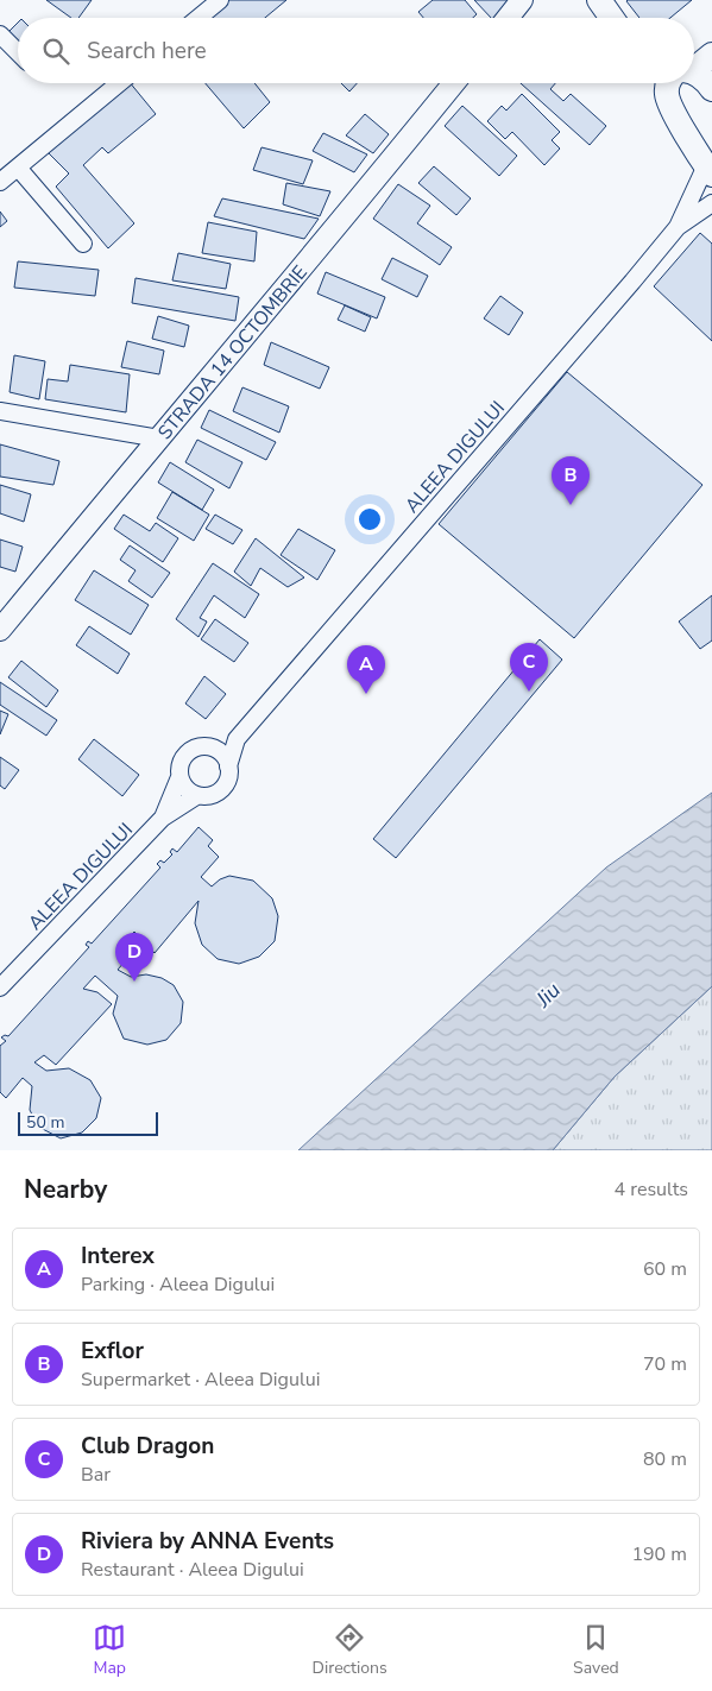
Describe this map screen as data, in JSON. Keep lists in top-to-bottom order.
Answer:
{
  "streets": {
    "street": ["STRADA 14 OCTOMBRIE", "ALEEA DIGULUI"]
  },
  "water": ["Jiu"],
  "scale_bar": "50 m",
  "page": {
    "search": "Search here",
    "pins": [
      "B",
      "C",
      "A",
      "D"
    ],
    "scale": "50 m",
    "heading": ["Nearby", "4 results"],
    "list": [
      {
        "mark": "A",
        "name": "Interex",
        "note": "Parking · Aleea Digului",
        "value": "60 m"
      },
      {
        "mark": "B",
        "name": "Exflor",
        "note": "Supermarket · Aleea Digului",
        "value": "70 m"
      },
      {
        "mark": "C",
        "name": "Club Dragon",
        "note": "Bar",
        "value": "80 m"
      },
      {
        "mark": "D",
        "name": "Riviera by ANNA Events",
        "note": "Restaurant · Aleea Digului",
        "value": "190 m"
      }
    ],
    "nav": ["Map", "Directions", "Saved"]
  }
}
